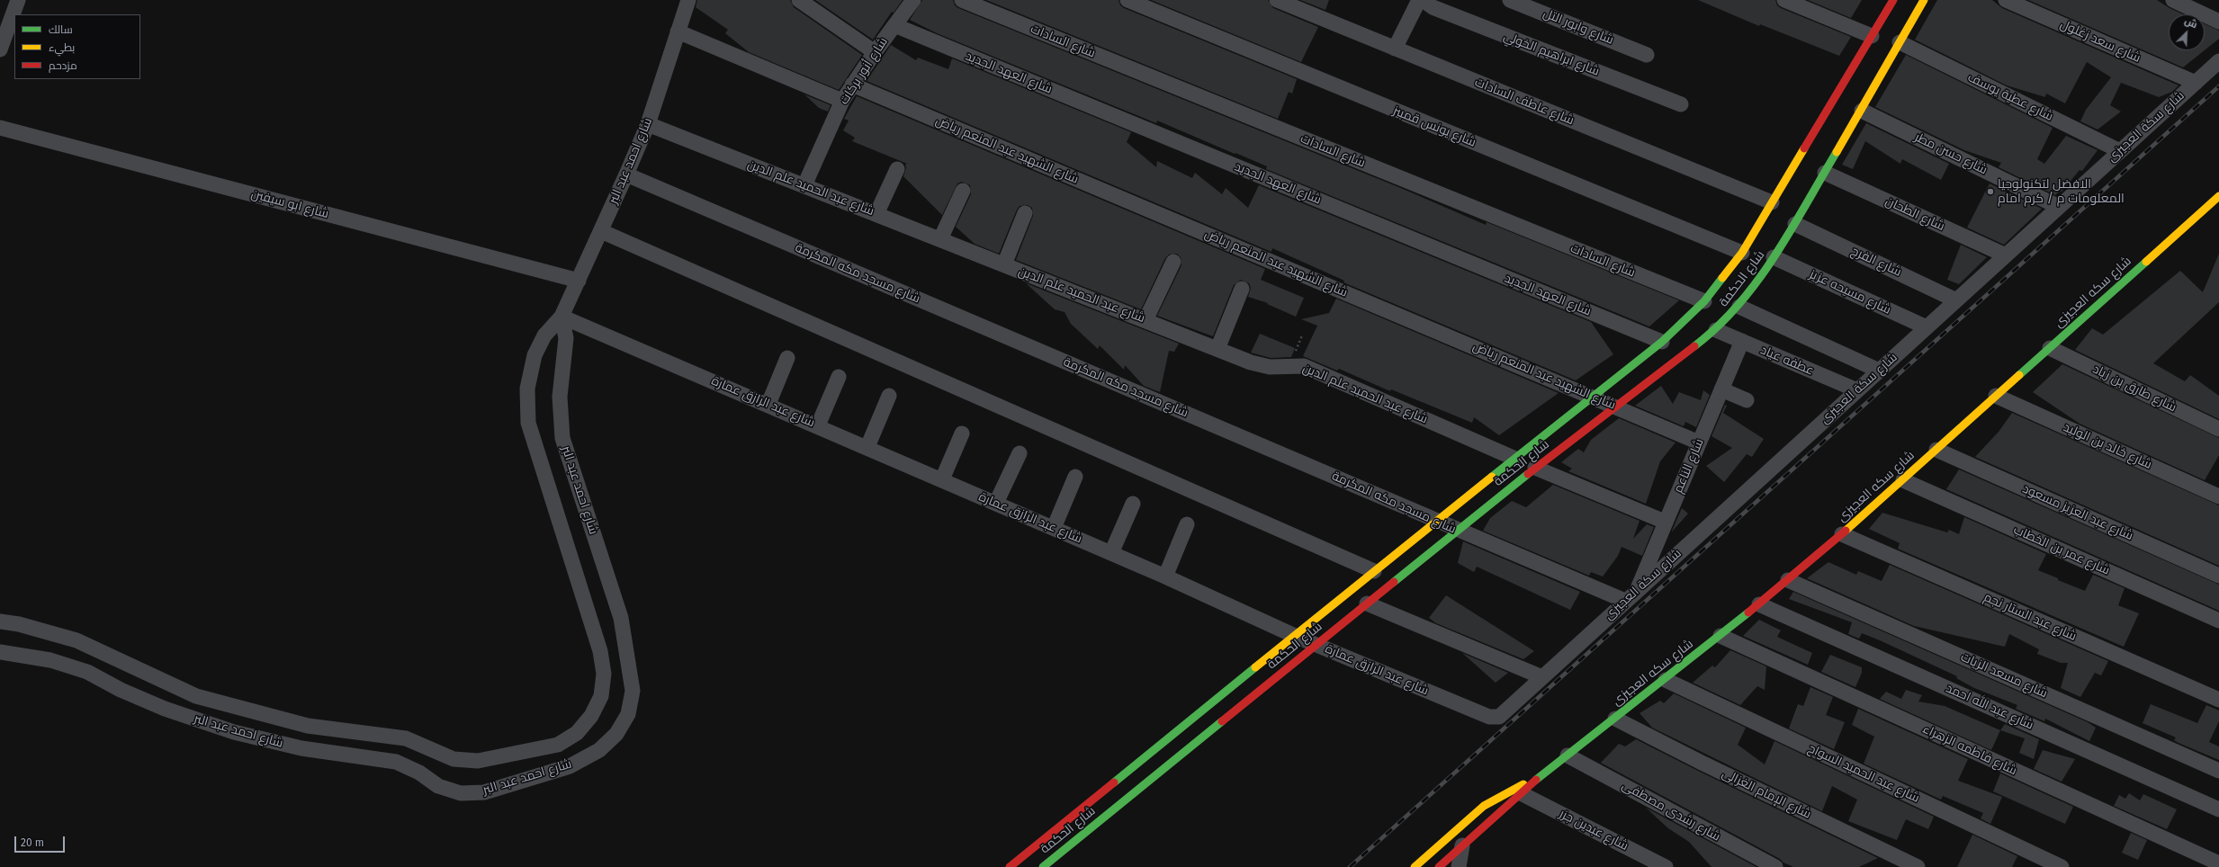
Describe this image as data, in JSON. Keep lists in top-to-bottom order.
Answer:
{
  "streets": {
    "street": [
      "شارع وابور التل",
      "شارع السادات",
      "شارع سعد زغلول",
      "شارع ابراهيم الخولي",
      "شارع أنور بركات",
      "شارع العهد الجديد",
      "شارع عطية يوسف",
      "شارع عاطف السادات",
      "شارع يونس قمبيز",
      "شارع سكة العجيزى",
      "شارع الشهيد عبد المنعم رياض",
      "شارع حسن مطر",
      "شارع احمد عبد البر",
      "شارع عبد الحميد علم الدين",
      "شارع ابو سيفين",
      "شارع الطحان",
      "شارع الفرج",
      "شارع مسجد مكه المكرمة",
      "شارع الحكمة",
      "شارع مسيحه عزيز",
      "شارع سكه العجيزى",
      "عطفه عياد",
      "شارع طارق بن زياد",
      "شارع عبد الرازق عمارة",
      "شارع خالد بن الوليد",
      "شارع الناعم",
      "شارع عبد العزيز مسعود",
      "شارع عمر بن الخطاب",
      "شارع عبد الستار نجم",
      "شارع مسعد الزيات",
      "شارع عبد الله احمد",
      "شارع فاطمه الزهراء",
      "شارع عبد الحميد السواح",
      "شارع الإمام الغزالى",
      "شارع رشدى مصطفى",
      "شارع عبدين جزر"
    ]
  },
  "crossings": [
    ["شارع السادات", "شارع الحكمة"],
    ["شارع سعد زغلول", "شارع سكة العجيزى"],
    ["شارع أنور بركات", "شارع العهد الجديد"],
    ["شارع أنور بركات", "شارع الشهيد عبد المنعم رياض"],
    ["شارع أنور بركات", "شارع عبد الحميد علم الدين"],
    ["شارع العهد الجديد", "شارع الحكمة"],
    ["شارع عطية يوسف", "شارع سكة العجيزى"],
    ["شارع عطية يوسف", "شارع الحكمة"],
    ["شارع عاطف السادات", "شارع الحكمة"],
    ["شارع يونس قمبيز", "شارع الحكمة"],
    ["شارع سكة العجيزى", "شارع حسن مطر"],
    ["شارع سكة العجيزى", "شارع الطحان"],
    ["شارع سكة العجيزى", "شارع الفرج"],
    ["شارع سكة العجيزى", "شارع مسجد مكه المكرمة"],
    ["شارع سكة العجيزى", "شارع مسيحه عزيز"],
    ["شارع سكة العجيزى", "عطفه عياد"],
    ["شارع سكة العجيزى", "شارع عبد الرازق عمارة"],
    ["شارع سكة العجيزى", "شارع الناعم"],
    ["شارع الشهيد عبد المنعم رياض", "شارع الحكمة"],
    ["شارع الشهيد عبد المنعم رياض", "شارع الناعم"],
    ["شارع حسن مطر", "شارع الحكمة"],
    ["شارع احمد عبد البر", "شارع عبد الحميد علم الدين"],
    ["شارع احمد عبد البر", "شارع ابو سيفين"],
    ["شارع احمد عبد البر", "شارع مسجد مكه المكرمة"],
    ["شارع احمد عبد البر", "شارع عبد الرازق عمارة"],
    ["شارع عبد الحميد علم الدين", "شارع الحكمة"],
    ["شارع الطحان", "شارع الحكمة"],
    ["شارع الفرج", "شارع الحكمة"],
    ["شارع مسجد مكه المكرمة", "شارع الحكمة"],
    ["شارع الحكمة", "شارع مسيحه عزيز"],
    ["شارع الحكمة", "عطفه عياد"],
    ["شارع الحكمة", "شارع عبد الرازق عمارة"],
    ["شارع سكه العجيزى", "شارع طارق بن زياد"],
    ["شارع سكه العجيزى", "شارع خالد بن الوليد"],
    ["شارع سكه العجيزى", "شارع عبد العزيز مسعود"],
    ["شارع سكه العجيزى", "شارع عمر بن الخطاب"],
    ["شارع سكه العجيزى", "شارع عبد الستار نجم"],
    ["شارع سكه العجيزى", "شارع مسعد الزيات"],
    ["شارع سكه العجيزى", "شارع عبد الله احمد"],
    ["شارع سكه العجيزى", "شارع فاطمه الزهراء"],
    ["شارع سكه العجيزى", "شارع عبد الحميد السواح"],
    ["شارع سكه العجيزى", "شارع الإمام الغزالى"],
    ["شارع سكه العجيزى", "شارع رشدى مصطفى"],
    ["شارع سكه العجيزى", "شارع عبدين جزر"],
    ["عطفه عياد", "شارع الناعم"]
  ],
  "places": ["الافضل لتكنولوجيا المعلومات م / كرم امام"],
  "legend": ["سالك", "بطيء", "مزدحم"],
  "scale_bar": "20 m",
  "north": "top right"
}
